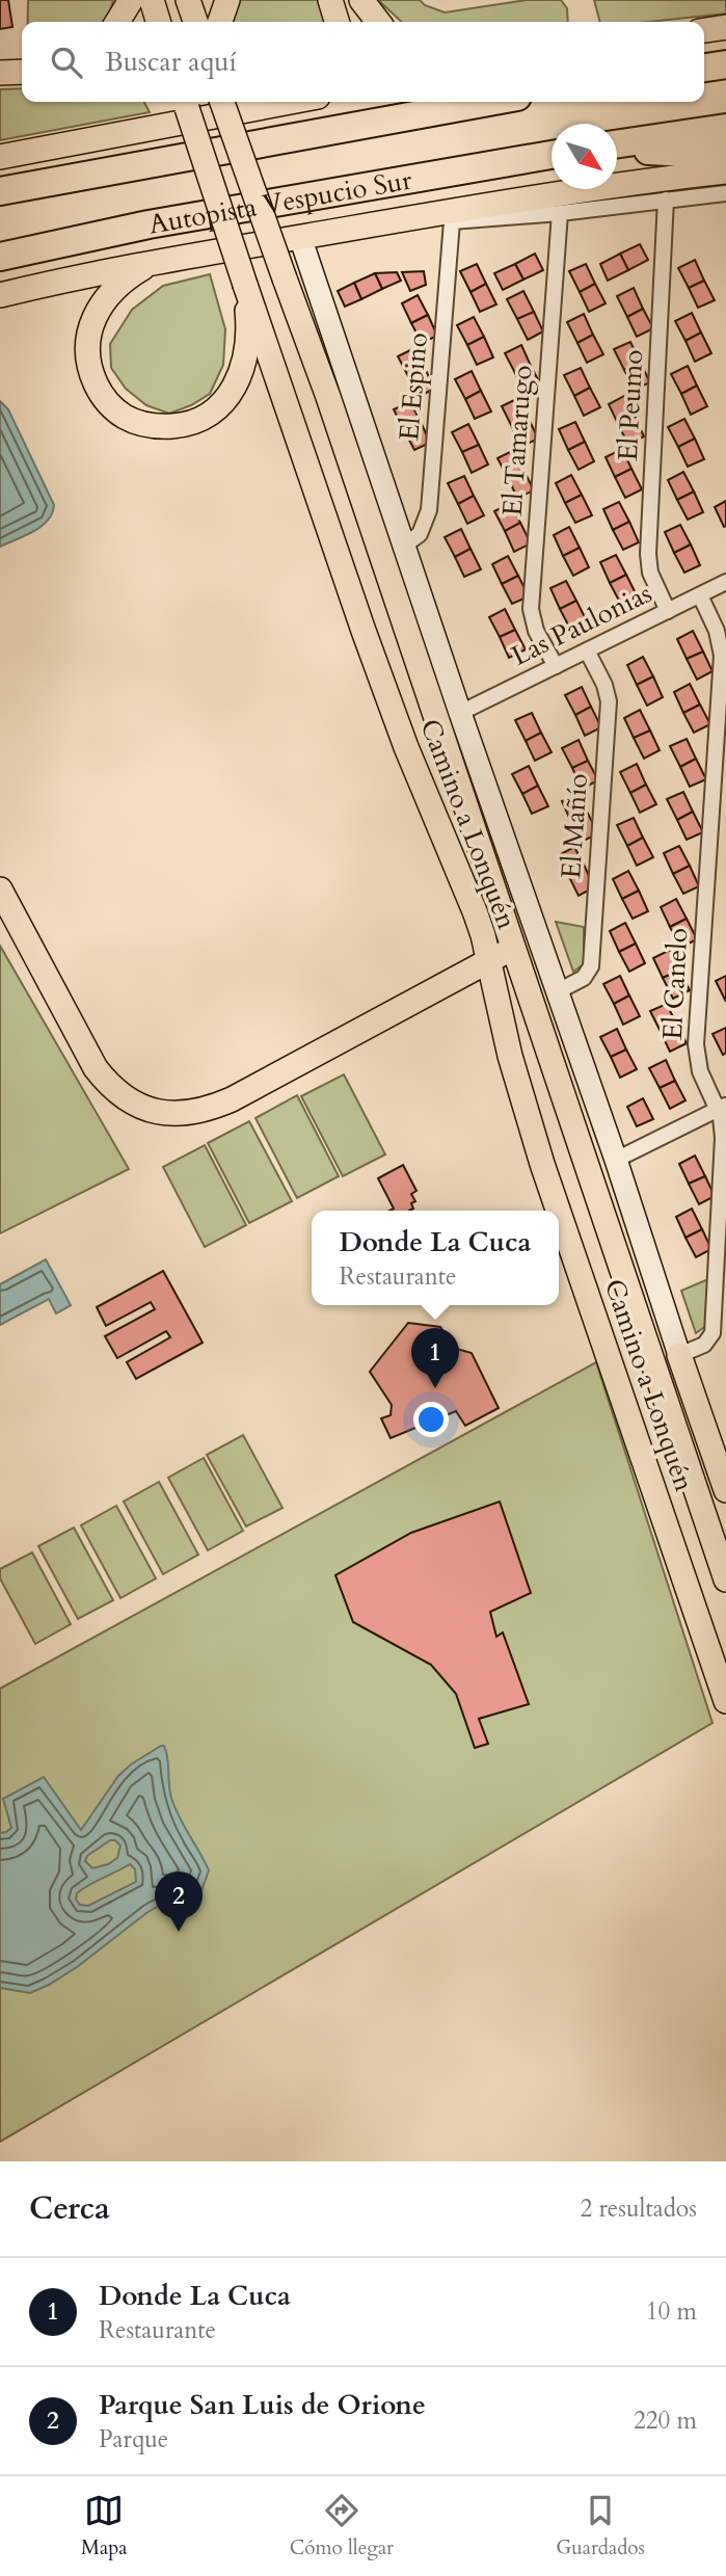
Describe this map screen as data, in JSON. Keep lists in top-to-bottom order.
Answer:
{
  "streets": {
    "highway": ["Autopista Vespucio Sur"],
    "main road": ["Camino a Lonquén"],
    "street": [
      "El Espino",
      "El Peumo",
      "El Tamarugo",
      "Las Paulonias",
      "El Mañío",
      "El Canelo"
    ]
  },
  "crossings": [
    ["El Espino", "Camino a Lonquén"],
    ["El Peumo", "Las Paulonias"],
    ["El Tamarugo", "Las Paulonias"],
    ["Las Paulonias", "Camino a Lonquén"],
    ["Las Paulonias", "El Mañío"],
    ["Las Paulonias", "El Canelo"],
    ["Camino a Lonquén", "El Mañío"],
    ["Camino a Lonquén", "El Canelo"]
  ],
  "north": "bottom right",
  "page": {
    "search": "Buscar aquí",
    "popup": ["Donde La Cuca", "Restaurante"],
    "pins": ["1", "2"],
    "heading": ["Cerca", "2 resultados"],
    "list": [
      {
        "mark": "1",
        "name": "Donde La Cuca",
        "note": "Restaurante",
        "value": "10 m"
      },
      {
        "mark": "2",
        "name": "Parque San Luis de Orione",
        "note": "Parque",
        "value": "220 m"
      }
    ],
    "nav": ["Mapa", "Cómo llegar", "Guardados"]
  }
}
